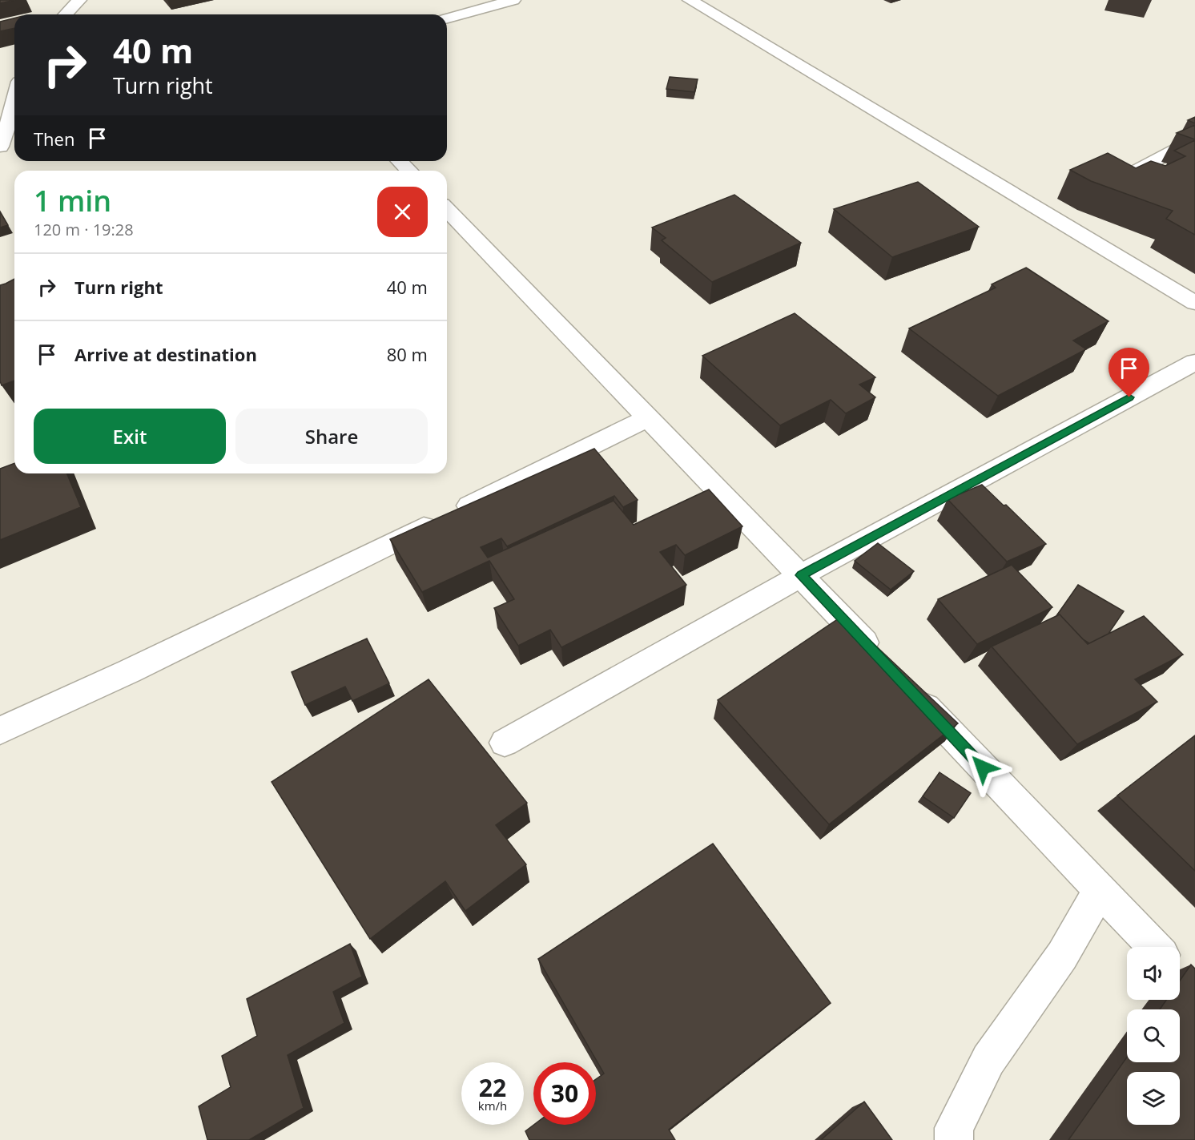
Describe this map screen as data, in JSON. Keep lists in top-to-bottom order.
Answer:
{
  "page": {
    "turn": ["40 m", "Turn right"],
    "then": "Then",
    "heading": ["1 min", "120 m · 19:28"],
    "list": [
      {
        "name": "Turn right",
        "value": "40 m"
      },
      {
        "name": "Arrive at destination",
        "value": "80 m"
      }
    ],
    "buttons": ["Exit", "Share"],
    "speed": "22 km/h",
    "limit": "30"
  }
}
